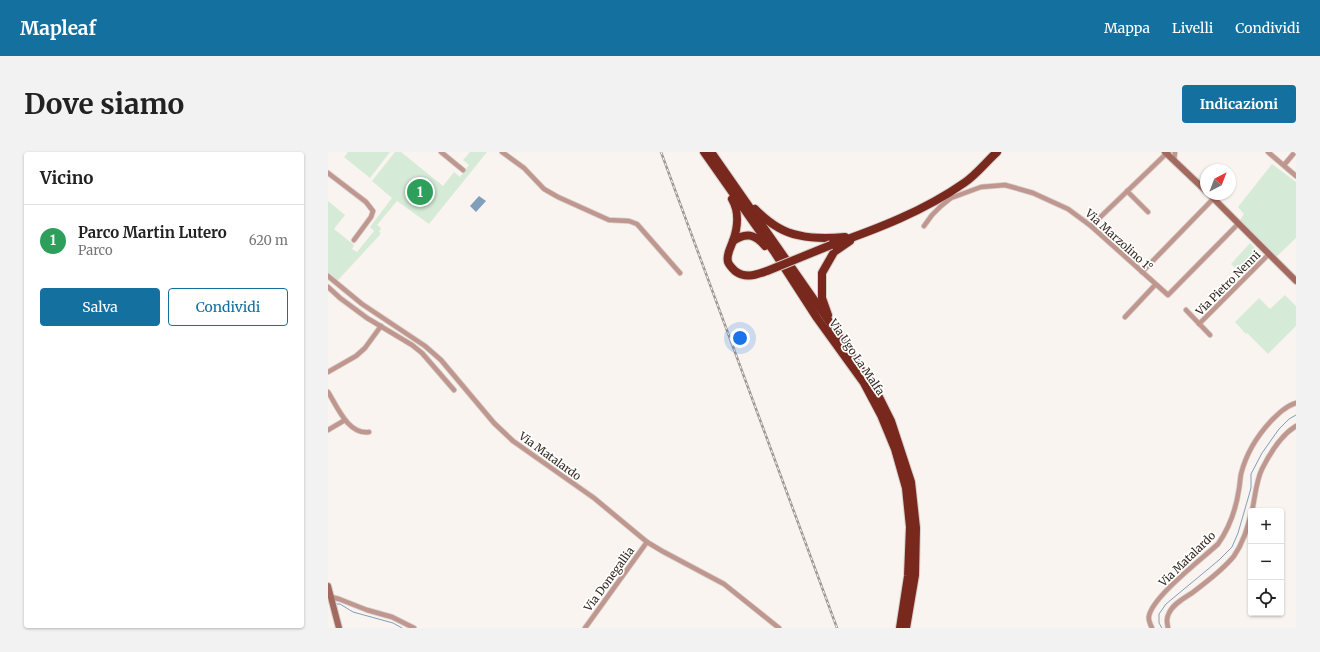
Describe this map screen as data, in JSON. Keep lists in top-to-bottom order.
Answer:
{
  "streets": {
    "highway": ["Via Ugo La Malfa"],
    "street": [
      "Via Marzolino 1°",
      "Via Pietro Nenni",
      "Via Matalardo",
      "Via Donegallia"
    ]
  },
  "crossings": [
    ["Via Matalardo", "Via Donegallia"]
  ],
  "north": "top right",
  "page": {
    "header": "Mapleaf",
    "nav": ["Mappa", "Livelli", "Condividi"],
    "buttons": [
      "Indicazioni",
      ["Salva", "Condividi"]
    ],
    "title": "Dove siamo",
    "heading": "Vicino",
    "pins": "1",
    "list": [
      {
        "mark": "1",
        "name": "Parco Martin Lutero",
        "note": "Parco",
        "value": "620 m"
      }
    ],
    "map_buttons": ["+", "−"]
  }
}
